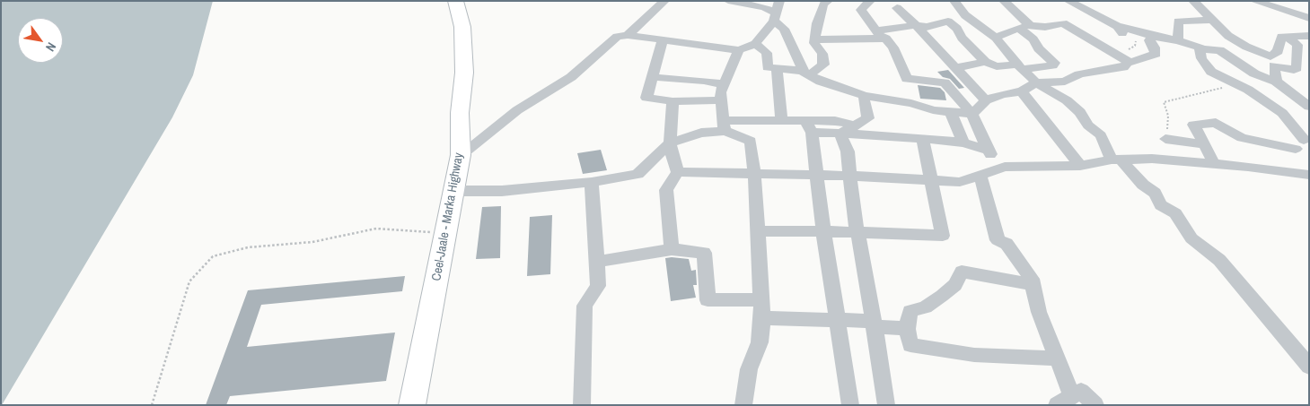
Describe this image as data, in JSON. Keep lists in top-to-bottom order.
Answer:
{
  "streets": {
    "street": ["Ceel-Jaale - Marka Highway"]
  },
  "north": "bottom right"
}
